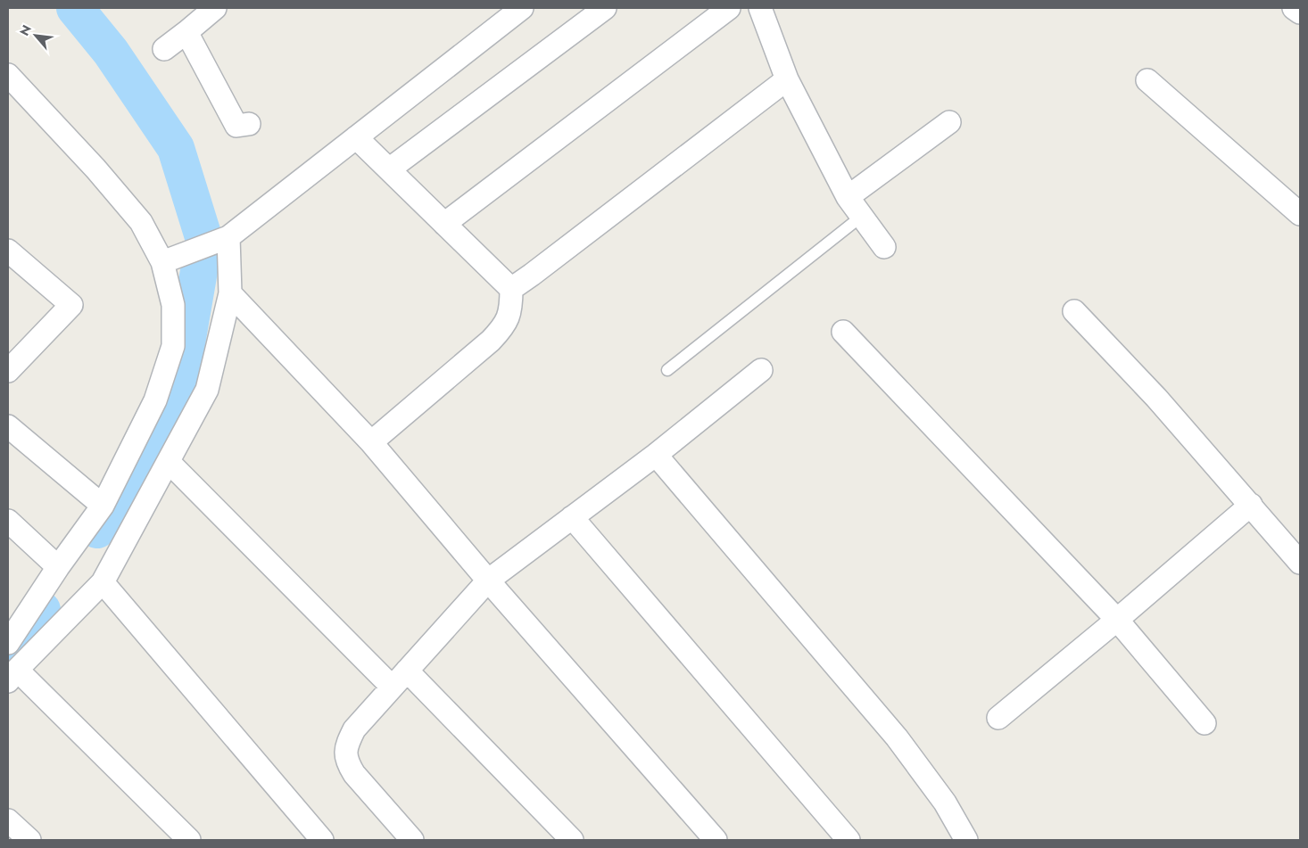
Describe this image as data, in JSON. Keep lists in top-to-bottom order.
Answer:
{
  "north": "top left"
}
